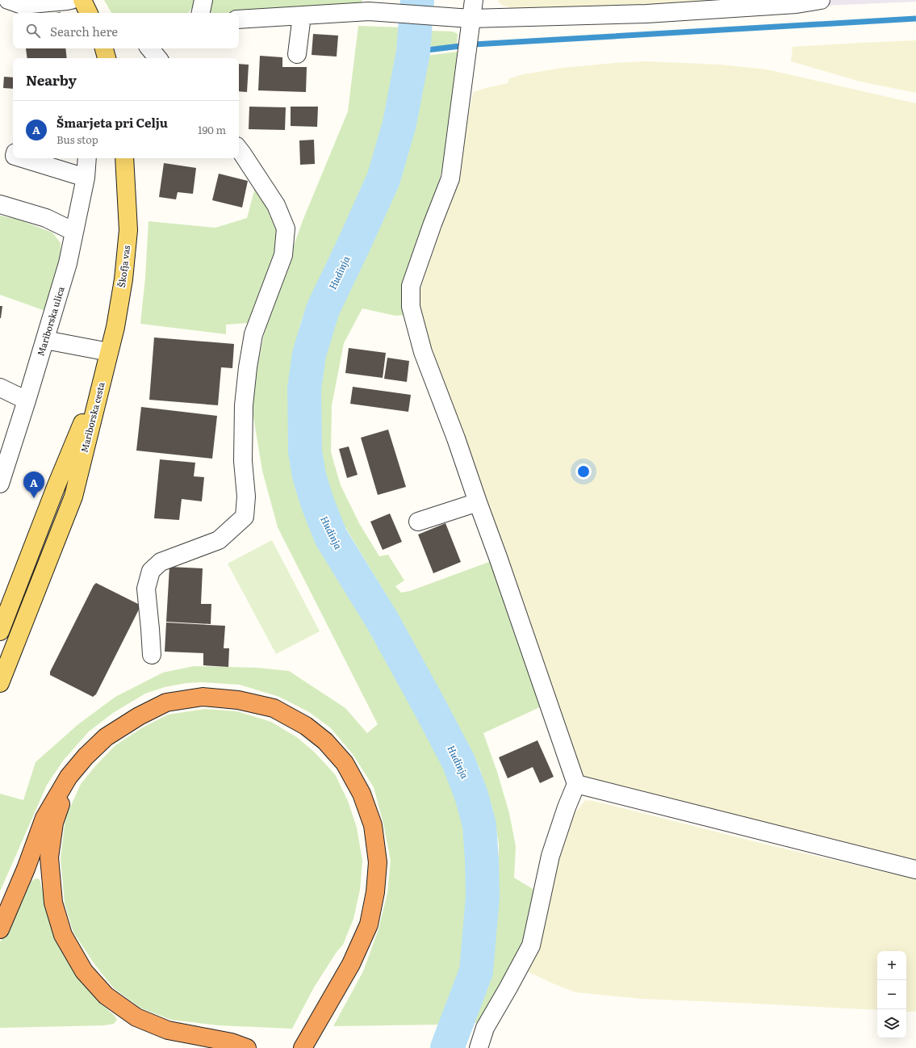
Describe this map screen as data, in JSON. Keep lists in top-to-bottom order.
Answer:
{
  "streets": {
    "main road": ["Škofja vas", "Mariborska cesta"],
    "street": ["Mariborska ulica"]
  },
  "crossings": [
    ["Škofja vas", "Mariborska cesta"]
  ],
  "water": ["Hudinja"],
  "page": {
    "search": "Search here",
    "heading": "Nearby",
    "list": [
      {
        "mark": "A",
        "name": "Šmarjeta pri Celju",
        "note": "Bus stop",
        "value": "190 m"
      }
    ],
    "pins": "A",
    "map_buttons": ["+", "−"]
  }
}
